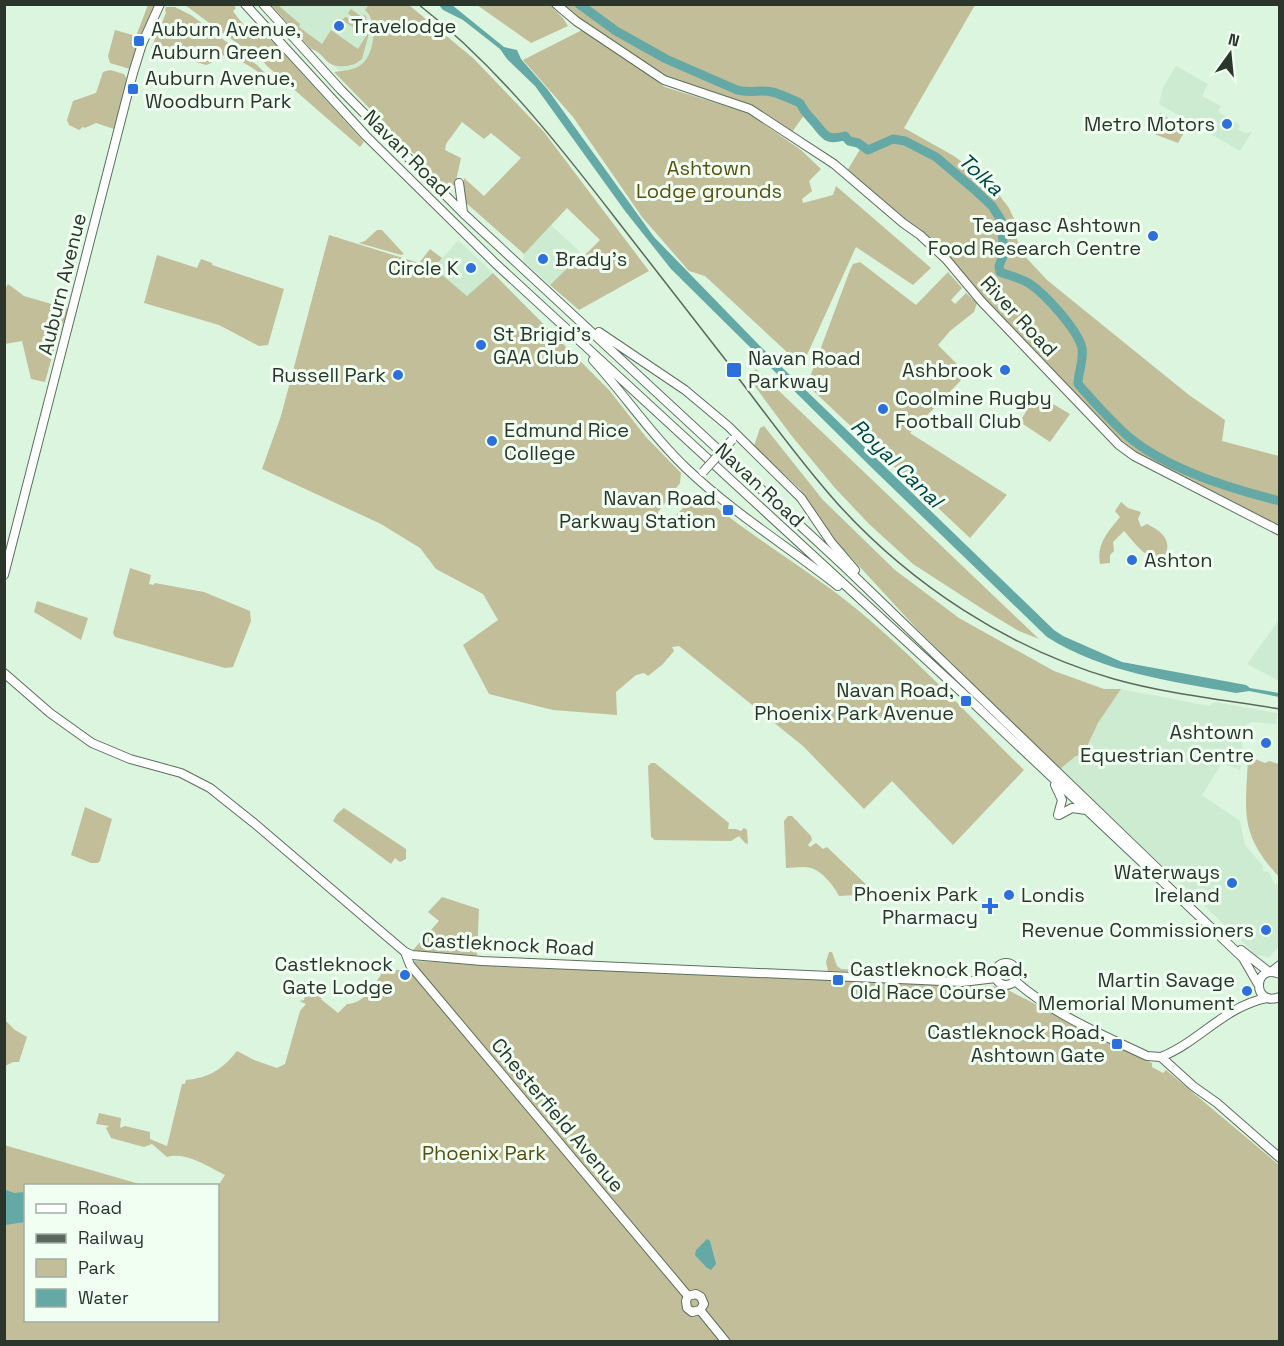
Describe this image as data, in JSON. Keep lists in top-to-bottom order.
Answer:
{
  "streets": {
    "main road": ["Navan Road", "River Road", "Castleknock Road"],
    "street": ["Auburn Avenue", "Chesterfield Avenue"]
  },
  "crossings": [
    ["Castleknock Road", "Chesterfield Avenue"]
  ],
  "water": ["Tolka", "Royal Canal"],
  "parks": ["Ashtown Lodge grounds", "Phoenix Park"],
  "places": {
    "other": [
      "Travelodge",
      "Metro Motors",
      "Teagasc Ashtown Food Research Centre",
      "Brady's",
      "Circle K",
      "St Brigid's GAA Club",
      "Ashbrook",
      "Russell Park",
      "Coolmine Rugby Football Club",
      "Edmund Rice College",
      "Ashton",
      "Ashtown Equestrian Centre",
      "Waterways Ireland",
      "Londis",
      "Revenue Commissioners",
      "Castleknock Gate Lodge",
      "Martin Savage Memorial Monument"
    ],
    "transit": [
      "Auburn Avenue, Auburn Green",
      "Auburn Avenue, Woodburn Park",
      "Navan Road Parkway",
      "Navan Road Parkway Station",
      "Navan Road, Phoenix Park Avenue",
      "Castleknock Road, Old Race Course",
      "Castleknock Road, Ashtown Gate"
    ],
    "health": ["Phoenix Park Pharmacy"]
  },
  "legend": [
    "Road",
    "Railway",
    "Park",
    "Water"
  ],
  "north": "top"
}
